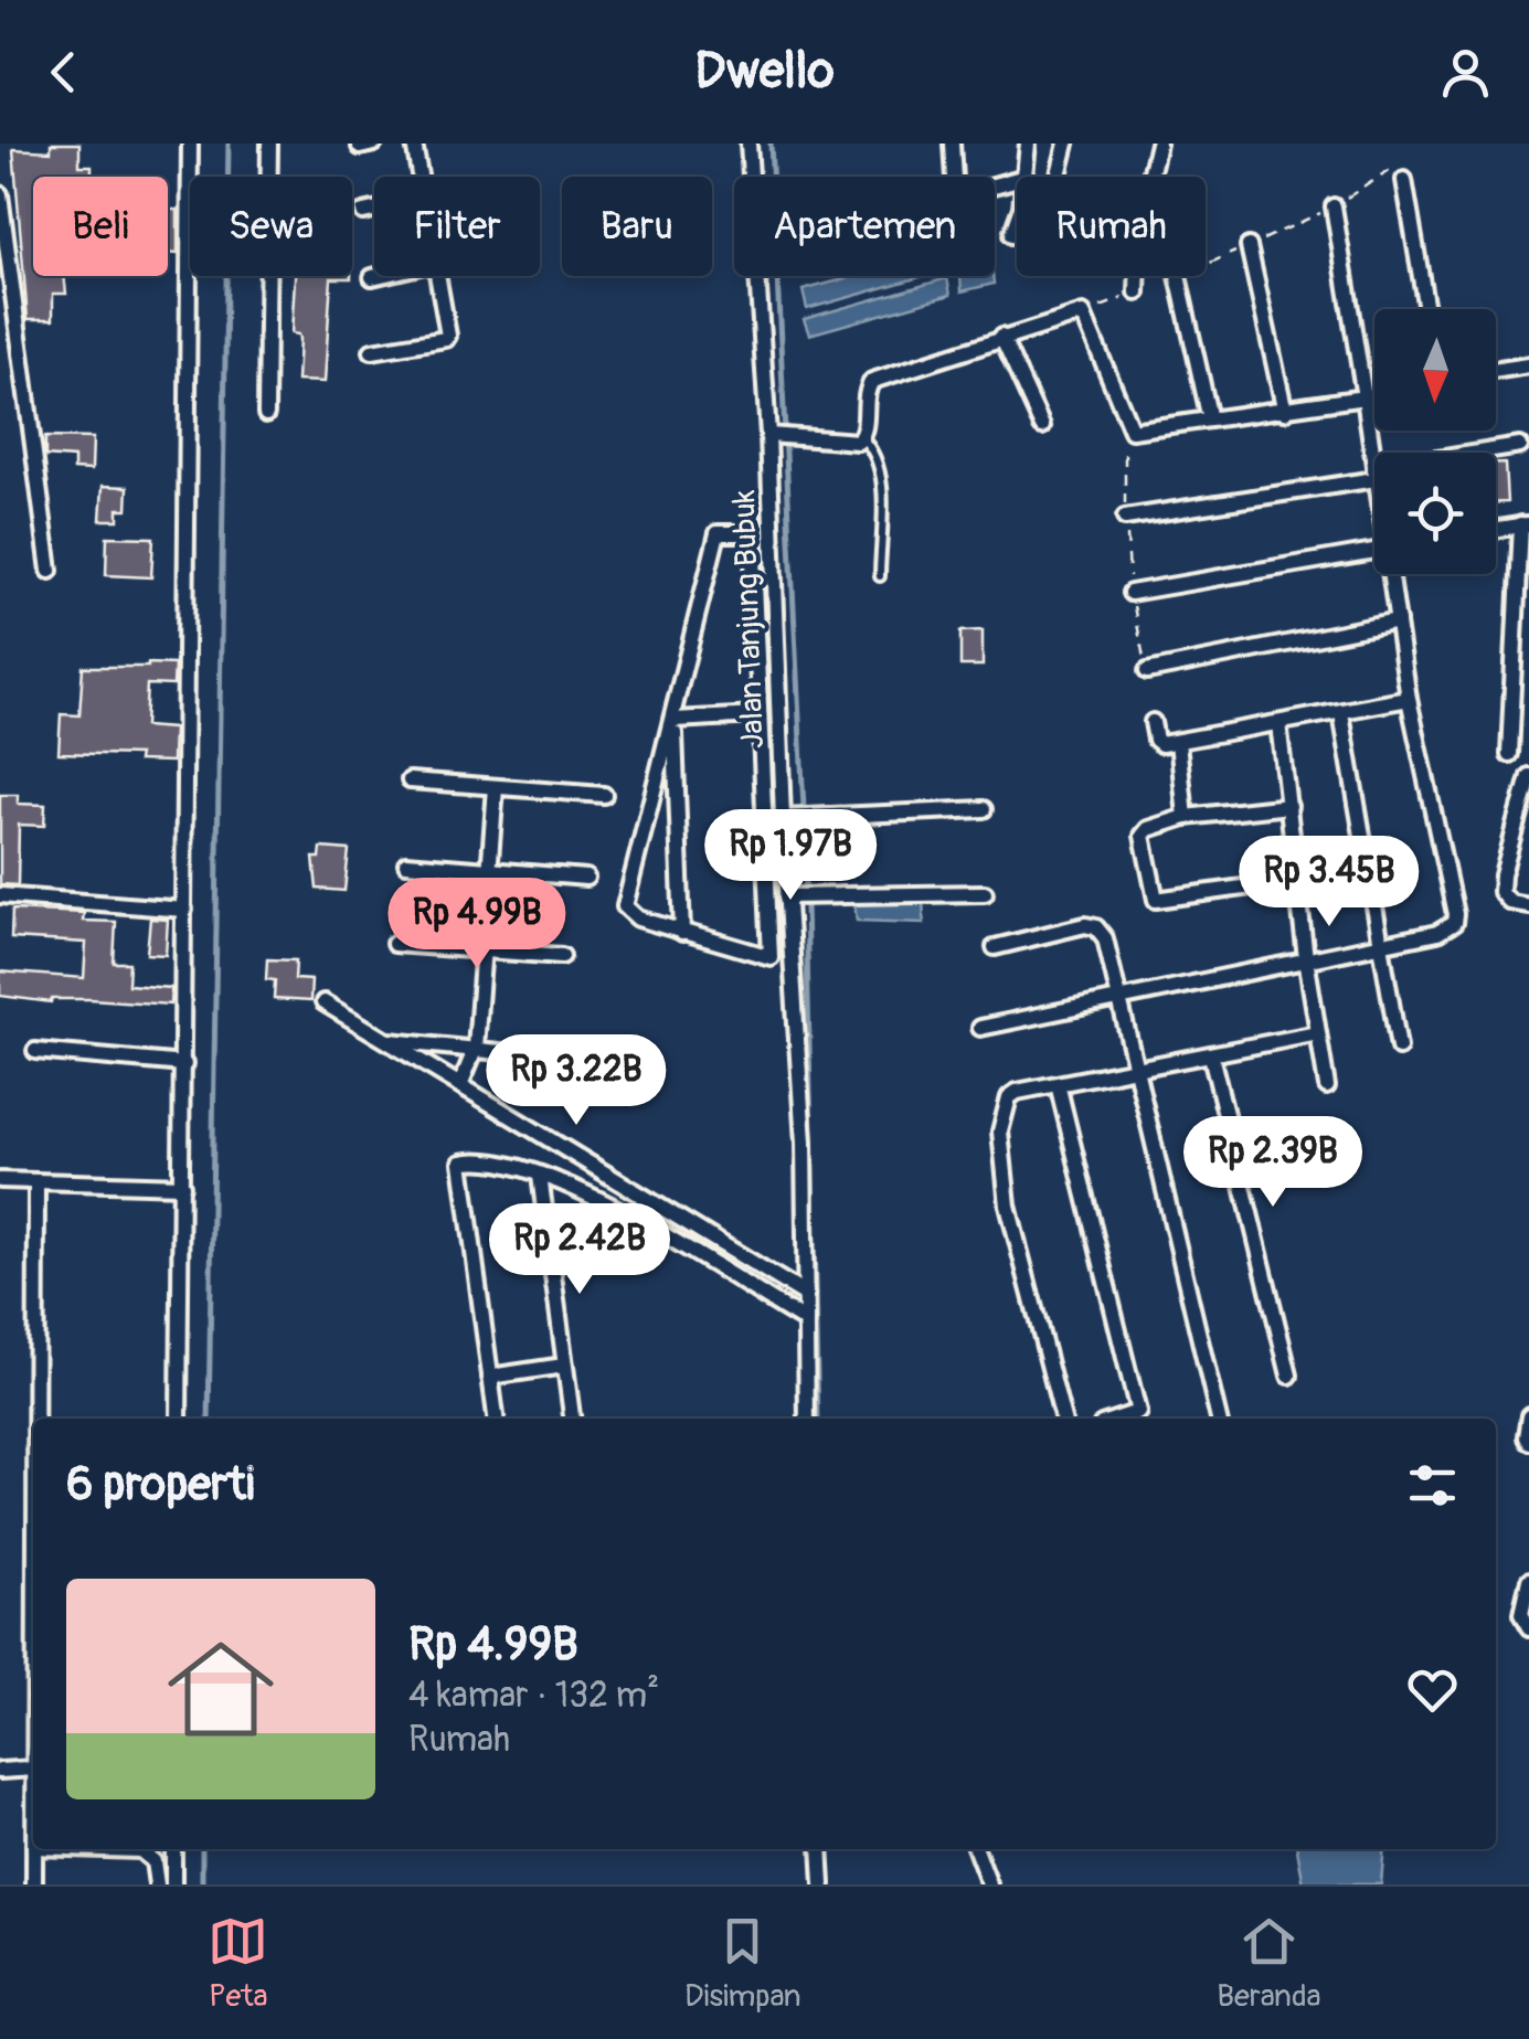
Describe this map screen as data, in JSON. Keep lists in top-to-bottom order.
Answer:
{
  "streets": {
    "street": ["Jalan Tanjung Bubuk"]
  },
  "north": "bottom",
  "page": {
    "header": "Dwello",
    "chip": [
      "Beli",
      "Sewa",
      "Filter",
      "Baru",
      "Apartemen",
      "Rumah"
    ],
    "price": [
      "Rp 1.97B",
      "Rp 3.45B",
      "Rp 4.99B",
      "Rp 3.22B",
      "Rp 2.39B",
      "Rp 2.42B"
    ],
    "heading": "6 properti",
    "list": [
      {
        "name": "Rp 4.99B",
        "note": "4 kamar · 132 m² · Rumah"
      }
    ],
    "tabs": ["Peta", "Disimpan", "Beranda"]
  }
}
